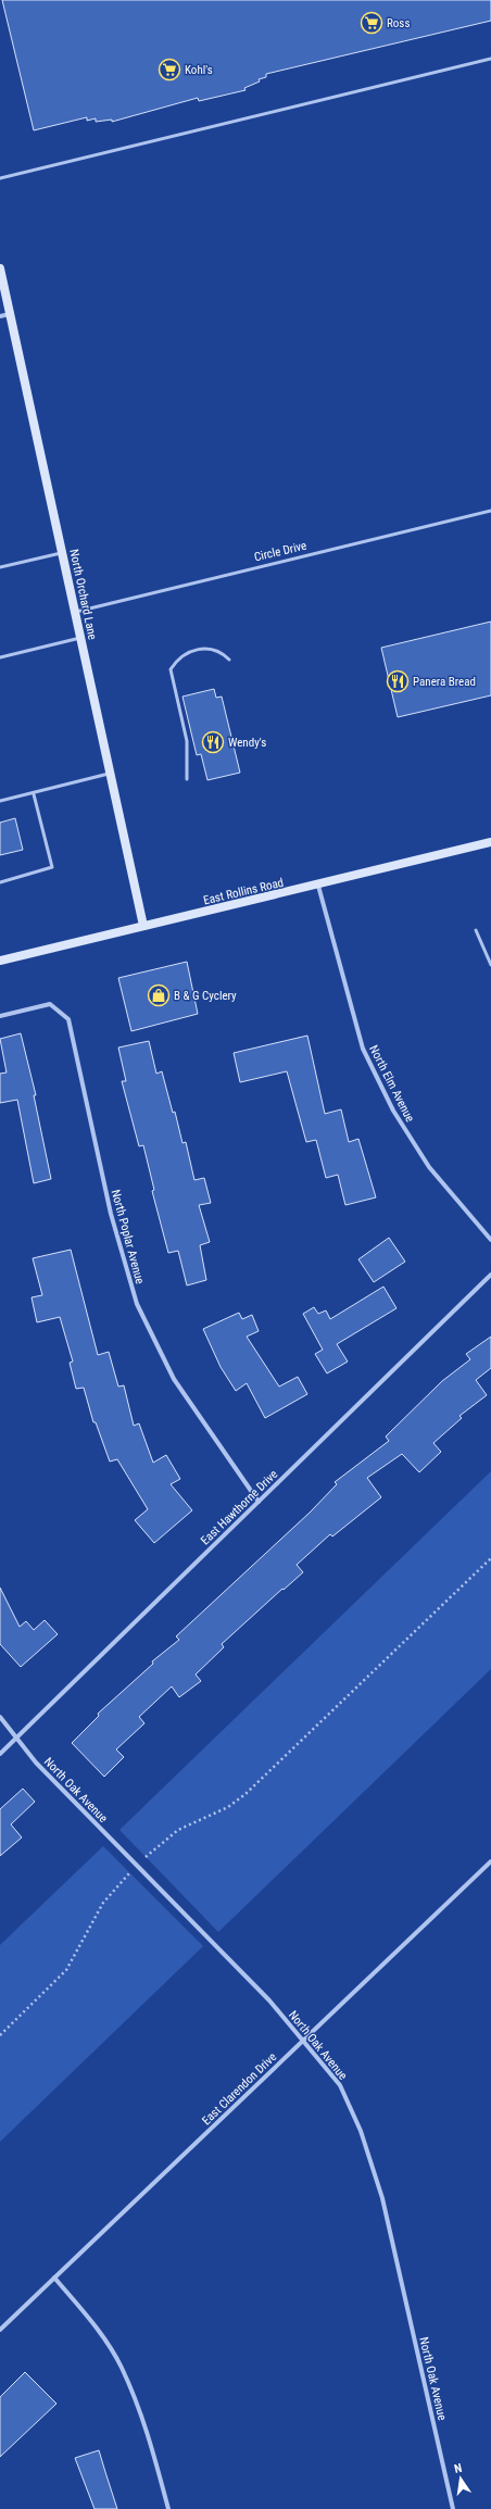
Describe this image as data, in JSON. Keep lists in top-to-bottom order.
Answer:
{
  "streets": {
    "street": [
      "North Orchard Lane",
      "East Rollins Road",
      "North Elm Avenue",
      "North Poplar Avenue",
      "East Hawthorne Drive",
      "North Oak Avenue",
      "East Clarendon Drive"
    ],
    "lane": ["Circle Drive"]
  },
  "crossings": [
    ["Circle Drive", "North Orchard Lane"],
    ["North Orchard Lane", "East Rollins Road"],
    ["East Rollins Road", "North Elm Avenue"],
    ["North Poplar Avenue", "East Hawthorne Drive"],
    ["East Hawthorne Drive", "North Oak Avenue"],
    ["North Oak Avenue", "East Clarendon Drive"]
  ],
  "places": {
    "supermarket": ["Ross", "Kohl's"],
    "restaurant": ["Panera Bread", "Wendy's"],
    "shop": ["B & G Cyclery"]
  },
  "north": "top"
}
